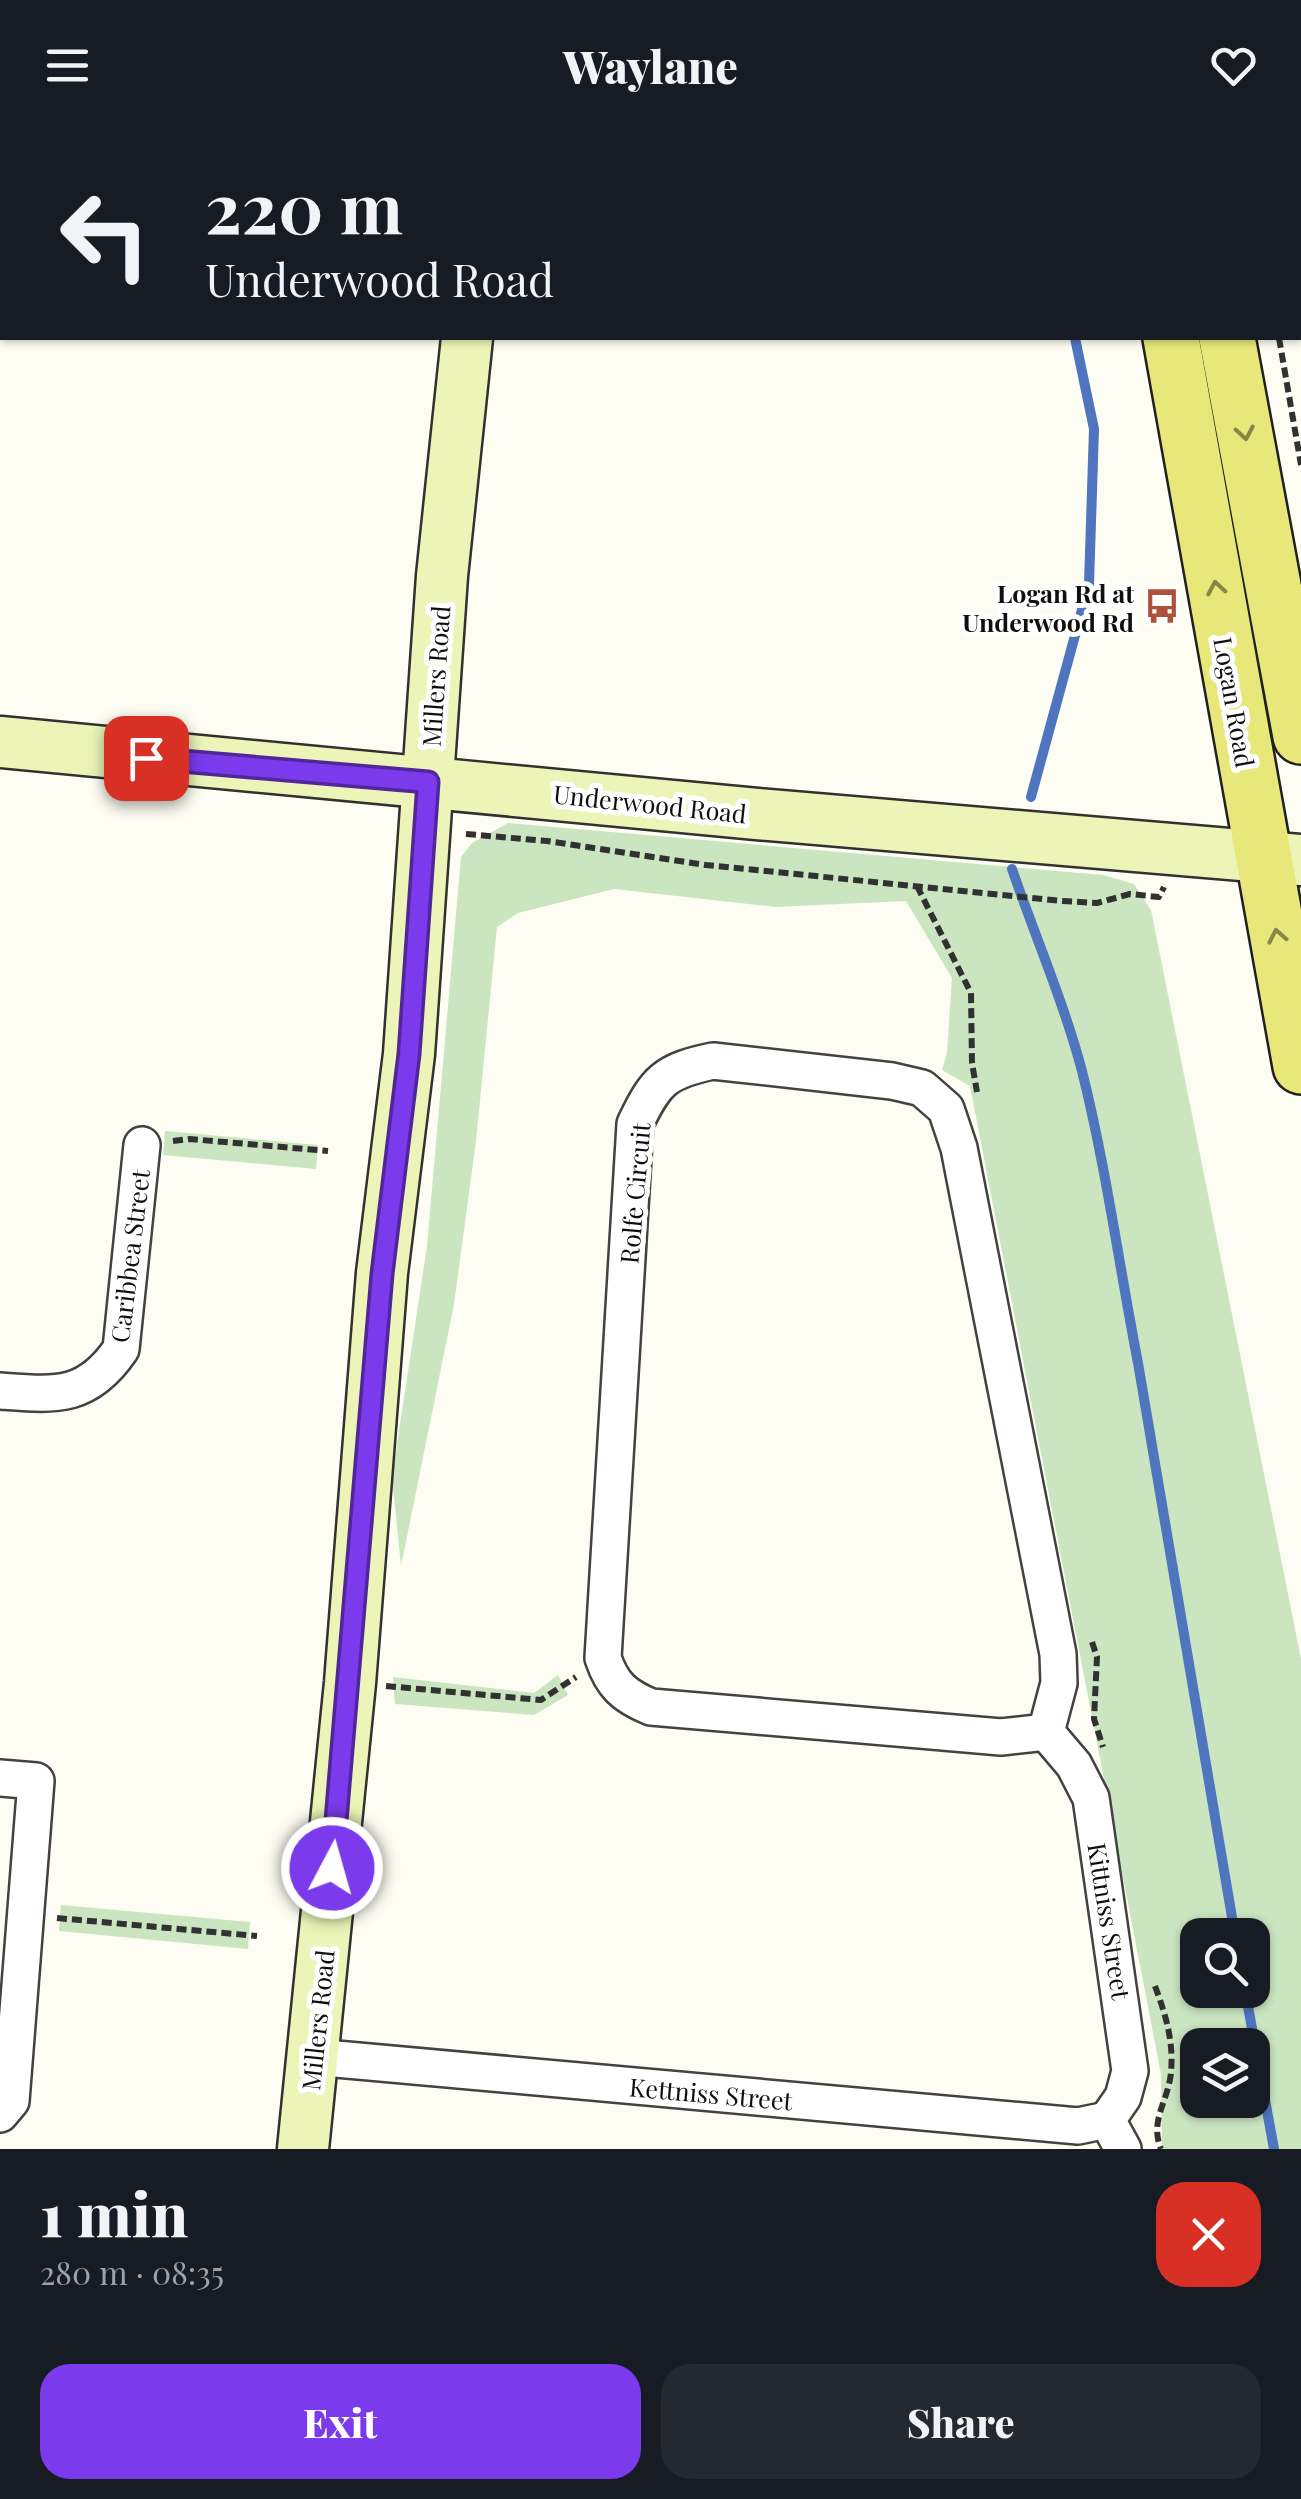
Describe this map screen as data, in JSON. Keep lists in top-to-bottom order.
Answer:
{
  "streets": {
    "main road": ["Logan Road"],
    "street": [
      "Millers Road",
      "Underwood Road",
      "Rolfe Circuit",
      "Caribbea Street",
      "Kittniss Street",
      "Kettniss Street"
    ]
  },
  "crossings": [
    ["Millers Road", "Underwood Road"],
    ["Millers Road", "Kettniss Street"],
    ["Logan Road", "Underwood Road"],
    ["Rolfe Circuit", "Kittniss Street"],
    ["Kittniss Street", "Kettniss Street"]
  ],
  "places": {
    "bus stop": ["Logan Rd at Underwood Rd"]
  },
  "page": {
    "header": "Waylane",
    "turn": ["220 m", "Underwood Road"],
    "heading": ["1 min", "280 m · 08:35"],
    "buttons": ["Exit", "Share"]
  }
}
